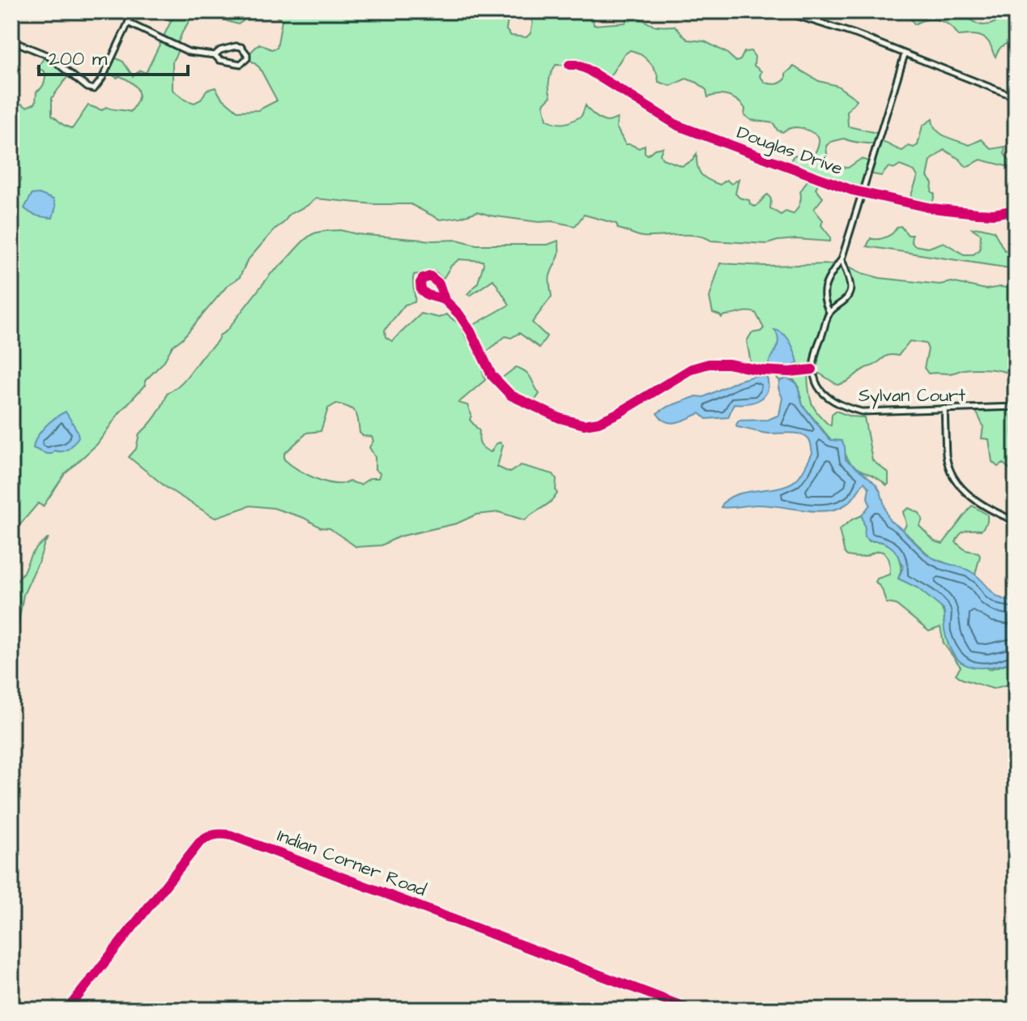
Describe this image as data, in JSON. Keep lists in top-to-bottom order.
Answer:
{
  "streets": {
    "street": ["Douglas Drive", "Sylvan Court", "Indian Corner Road"]
  },
  "scale_bar": "200 m"
}
